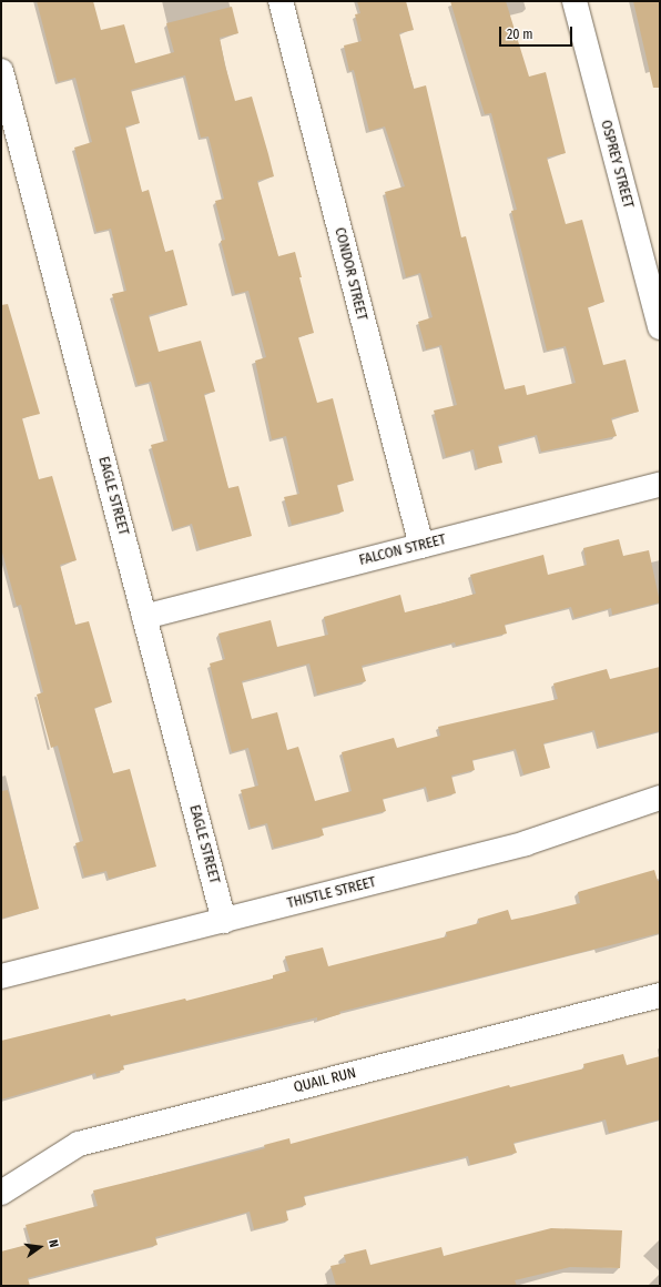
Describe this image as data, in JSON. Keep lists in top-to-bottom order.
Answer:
{
  "streets": {
    "street": [
      "OSPREY STREET",
      "CONDOR STREET",
      "EAGLE STREET",
      "FALCON STREET",
      "THISTLE STREET",
      "QUAIL RUN"
    ]
  },
  "crossings": [
    ["CONDOR STREET", "FALCON STREET"],
    ["EAGLE STREET", "FALCON STREET"],
    ["EAGLE STREET", "THISTLE STREET"]
  ],
  "scale_bar": "20 m",
  "north": "right"
}
